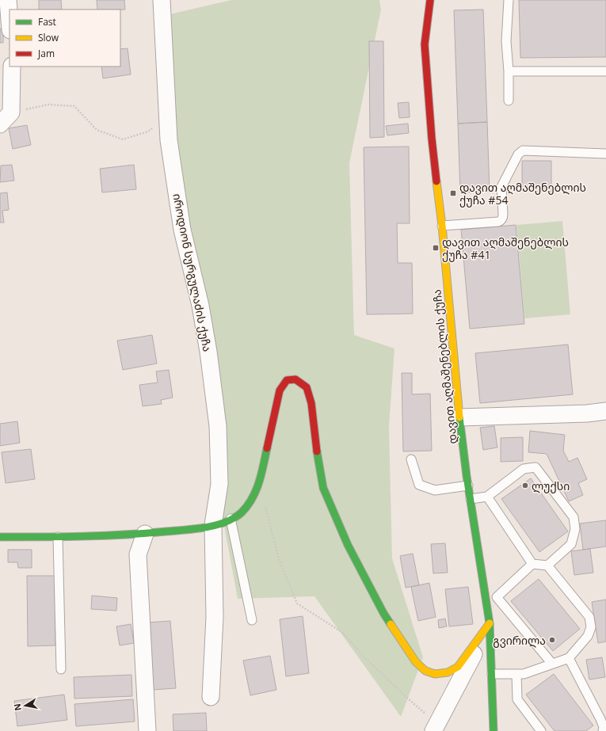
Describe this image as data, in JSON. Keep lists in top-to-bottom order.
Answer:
{
  "streets": {
    "street": ["იროდიონ სურგულაძის ქუჩა", "დავით აღმაშენებლის ქუჩა"]
  },
  "places": {
    "transit": ["დავით აღმაშენებლის ქუჩა #54", "დავით აღმაშენებლის ქუჩა #41"],
    "other": ["ლუქსი", "გვირილა"]
  },
  "legend": ["Fast", "Slow", "Jam"],
  "north": "left"
}
